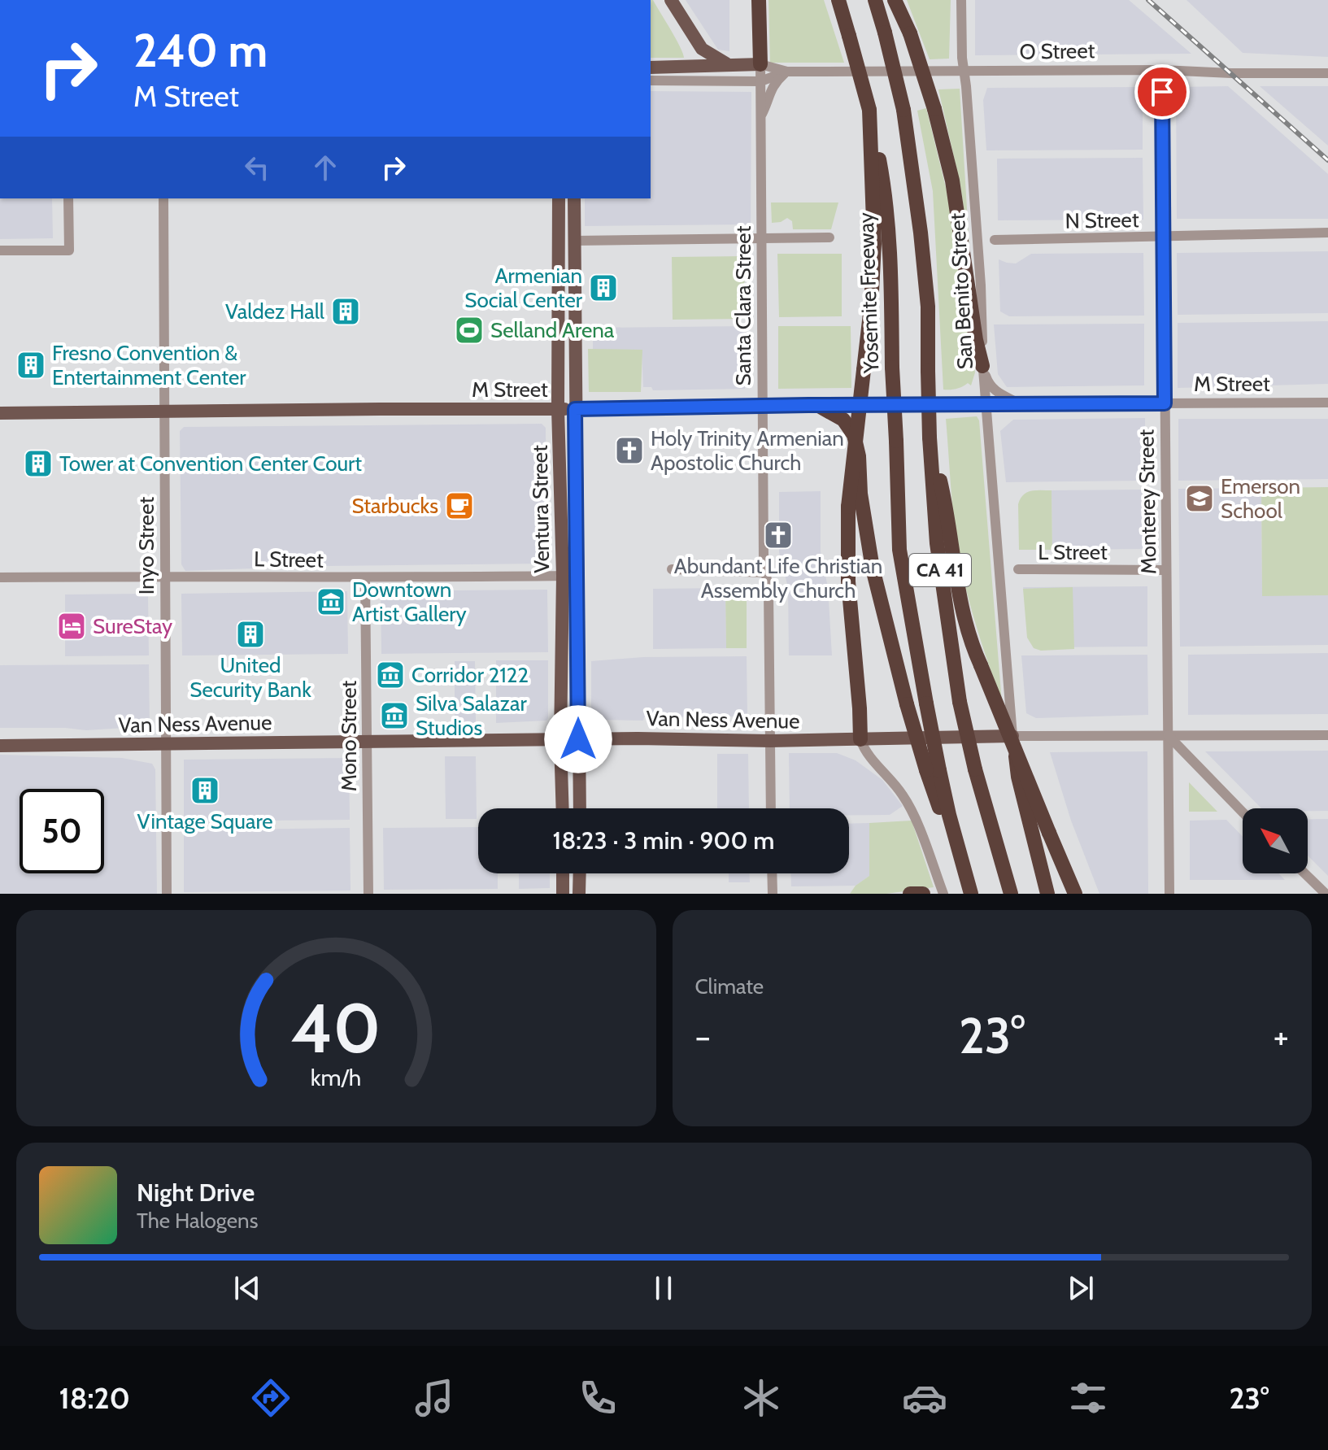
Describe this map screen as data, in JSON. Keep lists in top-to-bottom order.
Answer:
{
  "streets": {
    "highway": ["Yosemite Freeway", "CA 41"],
    "main road": [
      "O Street",
      "M Street",
      "Ventura Street",
      "Van Ness Avenue"
    ],
    "street": [
      "N Street",
      "San Benito Street",
      "Santa Clara Street",
      "Monterey Street",
      "Inyo Street",
      "L Street",
      "Mono Street"
    ]
  },
  "crossings": [
    ["O Street", "San Benito Street"],
    ["O Street", "Santa Clara Street"],
    ["O Street", "Monterey Street"],
    ["N Street", "Monterey Street"],
    ["San Benito Street", "M Street"],
    ["San Benito Street", "Van Ness Avenue"],
    ["Santa Clara Street", "M Street"],
    ["Santa Clara Street", "Van Ness Avenue"],
    ["M Street", "Monterey Street"],
    ["M Street", "Ventura Street"],
    ["M Street", "Inyo Street"],
    ["Monterey Street", "L Street"],
    ["Monterey Street", "Van Ness Avenue"],
    ["Ventura Street", "L Street"],
    ["Ventura Street", "Van Ness Avenue"],
    ["Inyo Street", "L Street"],
    ["Inyo Street", "Van Ness Avenue"],
    ["L Street", "Mono Street"],
    ["Van Ness Avenue", "Mono Street"]
  ],
  "places": {
    "building": [
      "Armenian Social Center",
      "Valdez Hall",
      "Fresno Convention & Entertainment Center",
      "Tower at Convention Center Court",
      "United Security Bank",
      "Vintage Square"
    ],
    "sports": ["Selland Arena"],
    "church": ["Holy Trinity Armenian Apostolic Church", "Abundant Life Christian Assembly Church"],
    "school or university": ["Emerson School"],
    "cafe": ["Starbucks"],
    "museum": ["Downtown Artist Gallery", "Corridor 2122", "Silva Salazar Studios"],
    "hotel": ["SureStay"]
  },
  "north": "top left",
  "page": {
    "turn": ["240 m", "M Street"],
    "limit": "50",
    "trip": "18:23 · 3 min · 900 m",
    "tile": "Climate",
    "heat": ["−", "23°", "+"],
    "song": ["Night Drive", "The Halogens"],
    "tabs": ["18:20", "23°"],
    "gauge": ["40", "km/h"]
  }
}
